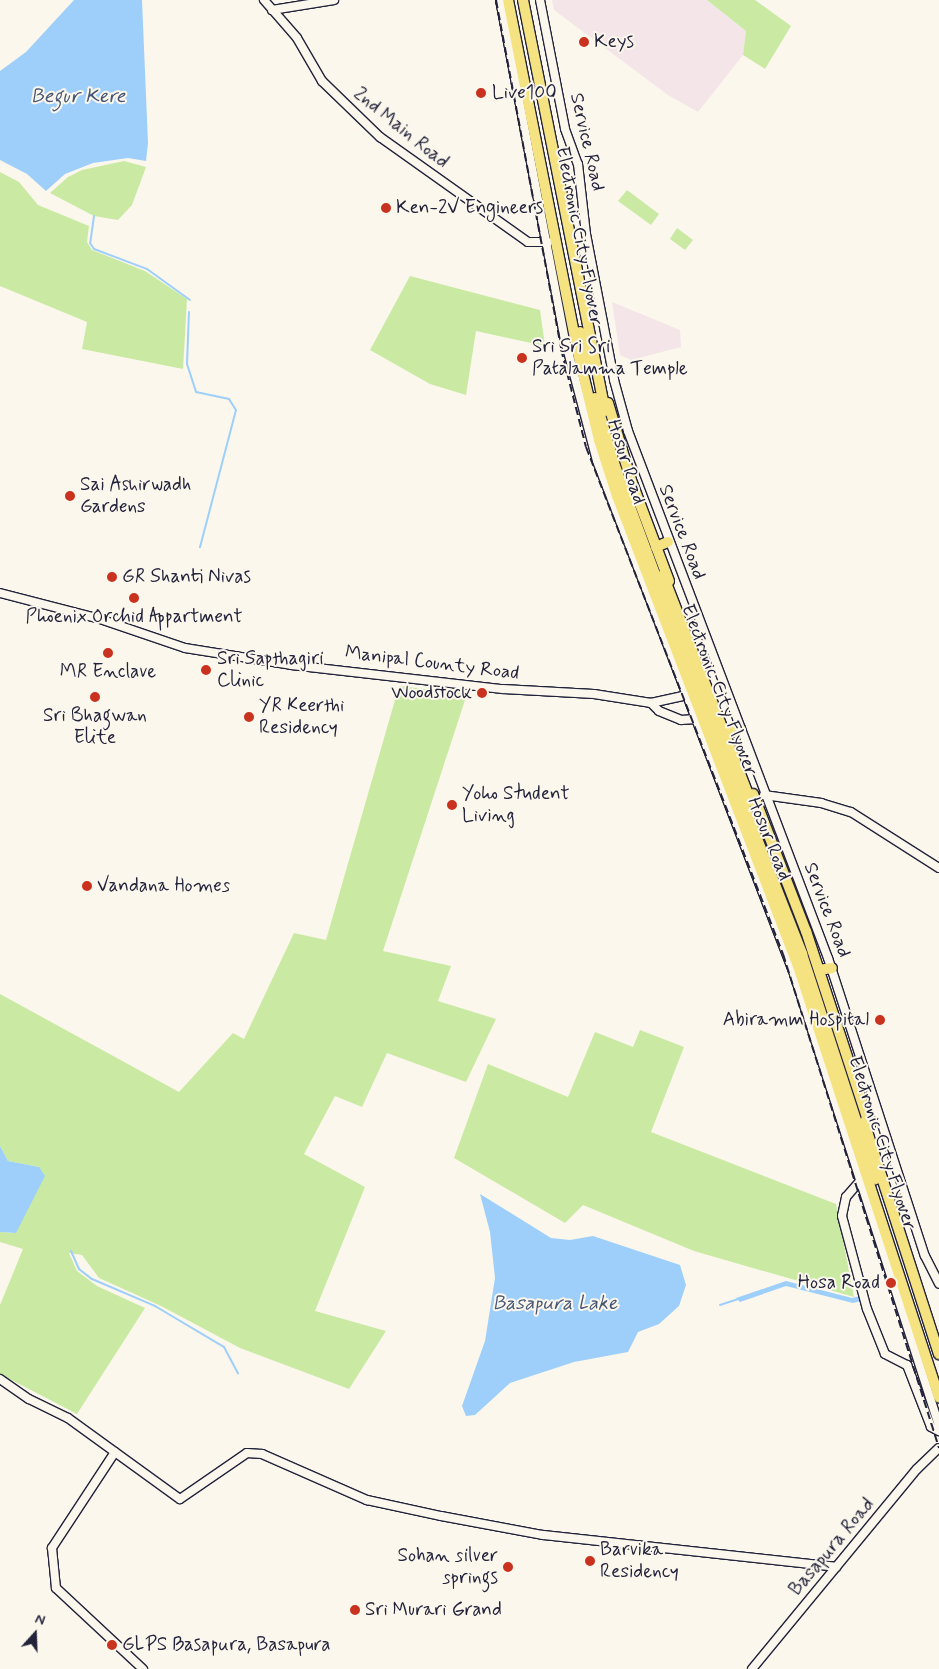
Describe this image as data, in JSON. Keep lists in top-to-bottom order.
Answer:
{
  "streets": {
    "highway": ["Electronic City Flyover", "Hosur Road"],
    "street": [
      "2nd Main Road",
      "Service Road",
      "Manipal County Road",
      "Basapura Road"
    ]
  },
  "crossings": [
    ["Hosur Road", "Manipal County Road"]
  ],
  "water": ["Begur Kere", "Basapura Lake"],
  "places": [
    "Keys",
    "Live100",
    "Ken-2V Engineers",
    "Sri Sri Sri Patalamma Temple",
    "Sai Ashirwadh Gardens",
    "GR Shanti Nivas",
    "Phoenix Orchid Appartment",
    "MR Enclave",
    "Sri Sapthagiri Clinic",
    "Woodstock",
    "Sri Bhagwan Elite",
    "YR Keerthi Residency",
    "Yoho Student Living",
    "Vandana Homes",
    "Abiramm Hospital",
    "Hosa Road",
    "Barvika Residency",
    "Sohan silver springs",
    "Sri Murari Grand",
    "GLPS Basapura, Basapura"
  ],
  "north": "top"
}
